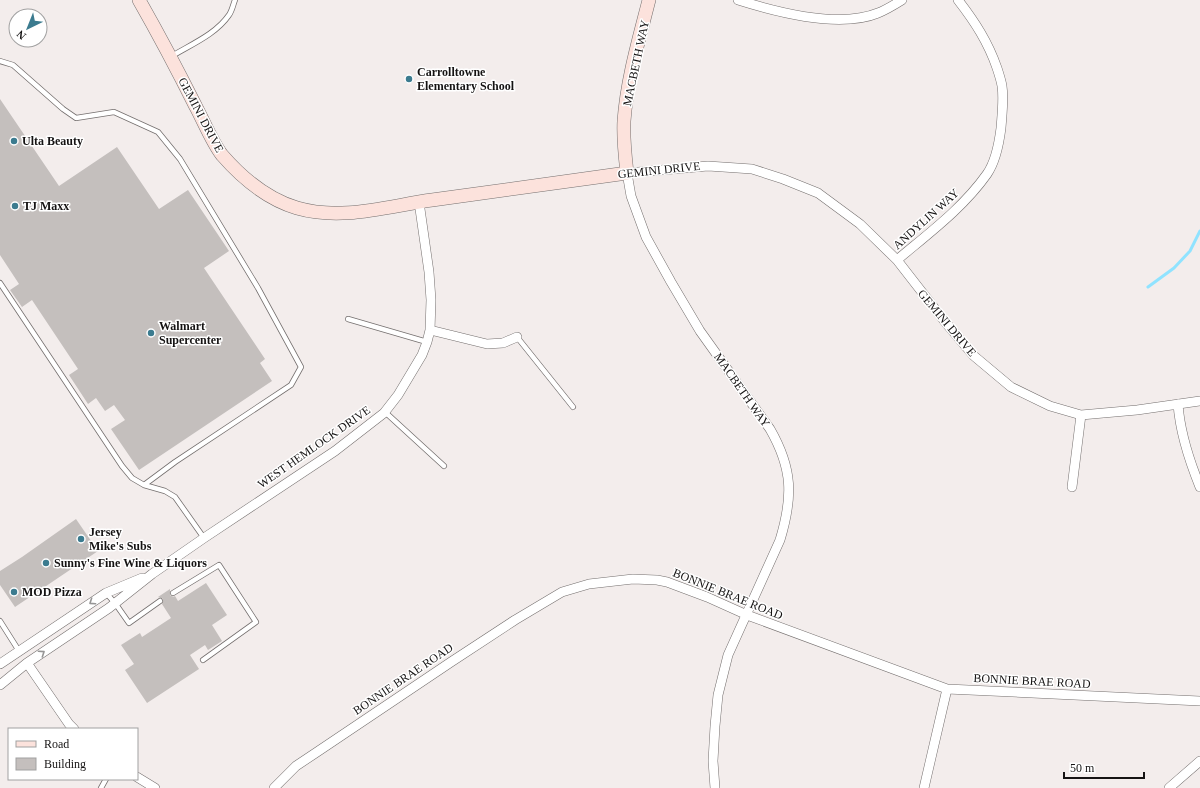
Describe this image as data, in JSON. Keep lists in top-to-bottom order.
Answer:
{
  "streets": {
    "street": [
      "MACBETH WAY",
      "GEMINI DRIVE",
      "ANDYLIN WAY",
      "WEST HEMLOCK DRIVE",
      "BONNIE BRAE ROAD"
    ]
  },
  "crossings": [
    ["MACBETH WAY", "GEMINI DRIVE"],
    ["MACBETH WAY", "BONNIE BRAE ROAD"],
    ["GEMINI DRIVE", "ANDYLIN WAY"],
    ["GEMINI DRIVE", "WEST HEMLOCK DRIVE"]
  ],
  "places": [
    "Carrolltowne Elementary School",
    "Ulta Beauty",
    "TJ Maxx",
    "Walmart Supercenter",
    "Jersey Mike's Subs",
    "Sunny's Fine Wine & Liquors",
    "MOD Pizza"
  ],
  "legend": ["Road", "Building"],
  "scale_bar": "50 m",
  "north": "bottom left"
}
